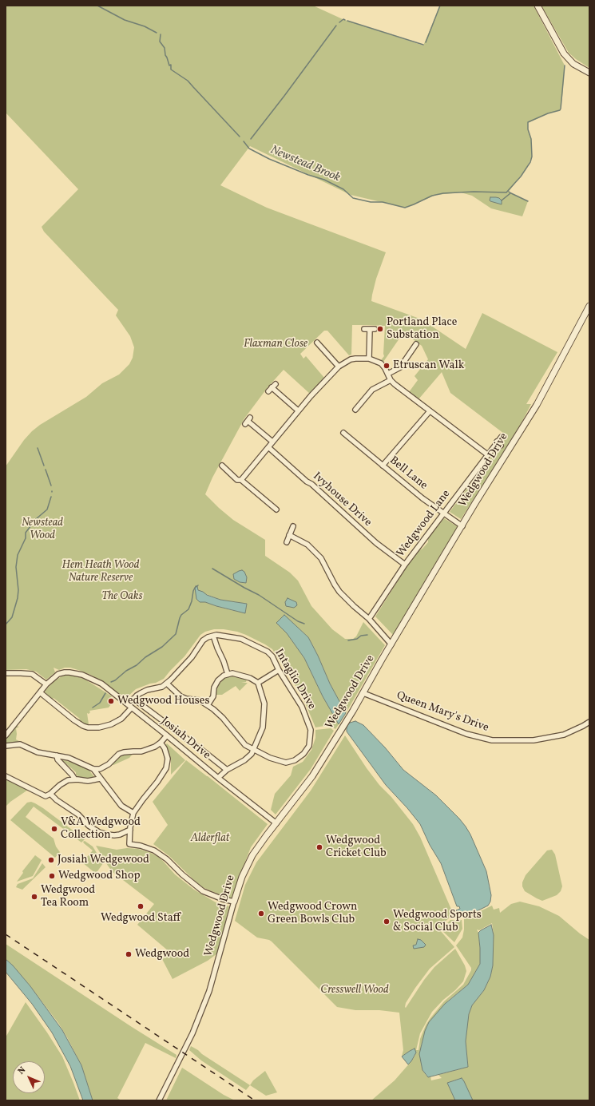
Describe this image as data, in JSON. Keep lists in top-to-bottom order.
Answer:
{
  "streets": {
    "street": [
      "Wedgwood Drive",
      "Bell Lane",
      "Ivyhouse Drive",
      "Wedgwood Lane",
      "Intaglio Drive",
      "Queen Mary's Drive",
      "Josiah Drive"
    ]
  },
  "crossings": [
    ["Wedgwood Drive", "Bell Lane"],
    ["Wedgwood Drive", "Queen Mary's Drive"],
    ["Wedgwood Drive", "Josiah Drive"],
    ["Bell Lane", "Wedgwood Lane"],
    ["Ivyhouse Drive", "Wedgwood Lane"]
  ],
  "water": ["Newstead Brook"],
  "parks": [
    "Flaxman Close",
    "Newstead Wood",
    "Hem Heath Wood Nature Reserve",
    "The Oaks",
    "Alderflat",
    "Cresswell Wood"
  ],
  "places": [
    "Portland Place Substation",
    "Etruscan Walk",
    "Wedgwood Houses",
    "V&A Wedgwood Collection",
    "Wedgwood Cricket Club",
    "Josiah Wedgewood",
    "Wedgwood Shop",
    "Wedgwood Tea Room",
    "Wedgwood Staff",
    "Wedgwood Crown Green Bowls Club",
    "Wedgwood Sports & Social Club",
    "Wedgwood"
  ],
  "north": "top left"
}
